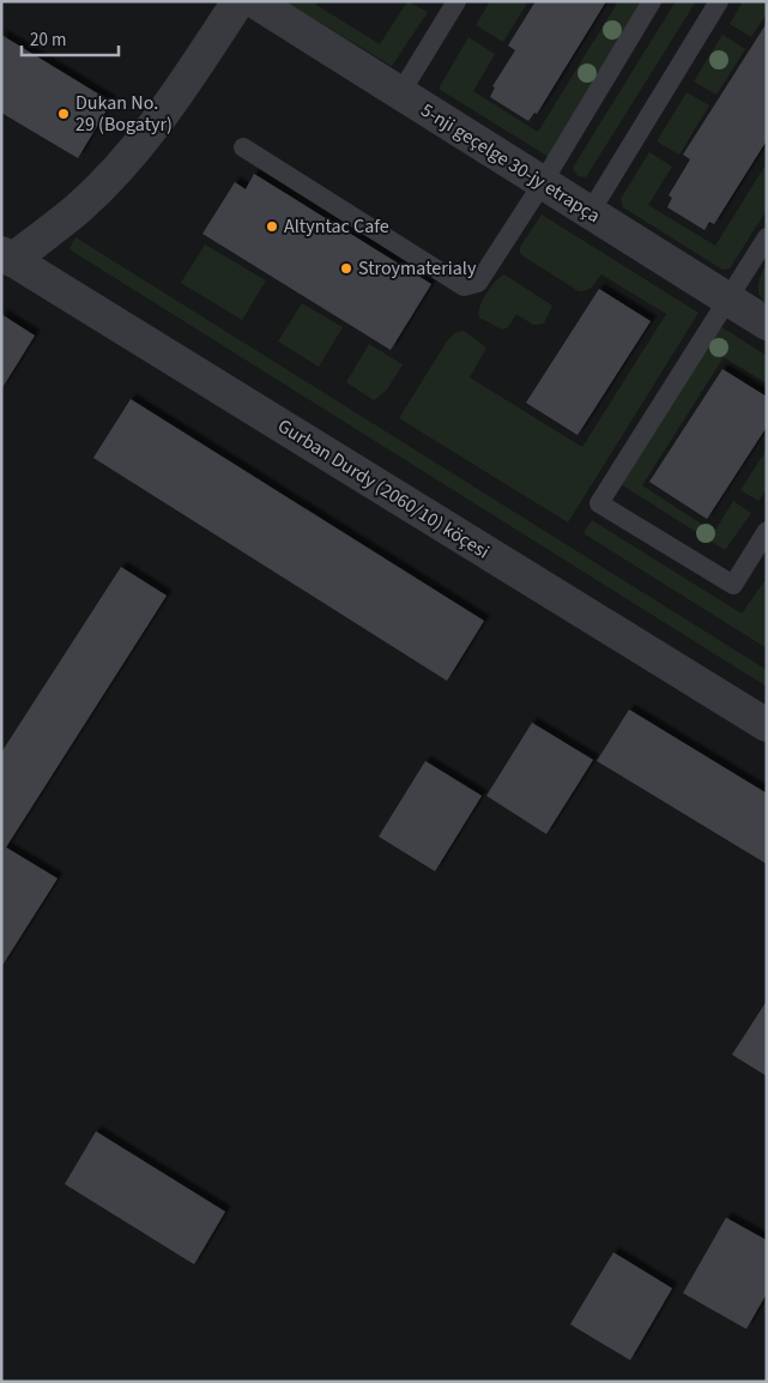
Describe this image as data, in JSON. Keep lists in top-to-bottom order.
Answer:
{
  "streets": {
    "street": ["5-nji geçelge 30-jy etrapça", "Gurban Durdy (2060/10) köçesi"]
  },
  "places": ["Dukan No. 29 (Bogatyr)", "Altyntac Cafe", "Stroymaterialy"],
  "scale_bar": "20 m"
}
